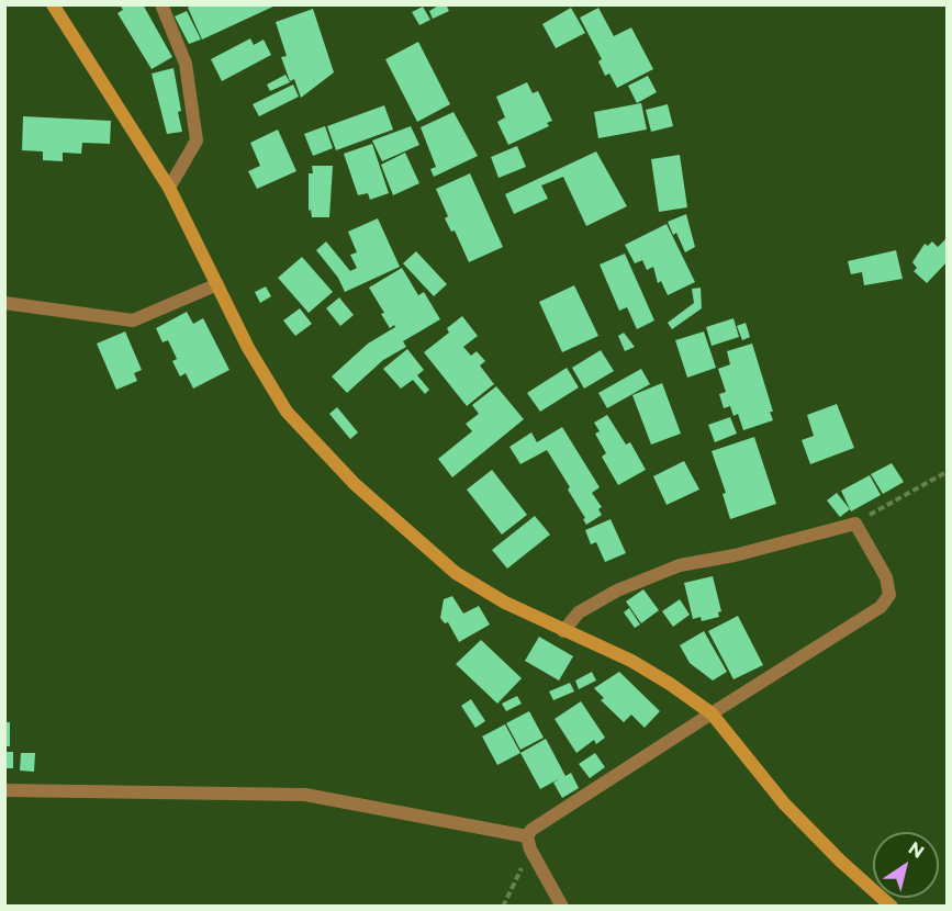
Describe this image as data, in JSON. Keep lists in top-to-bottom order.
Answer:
{
  "north": "top right"
}
